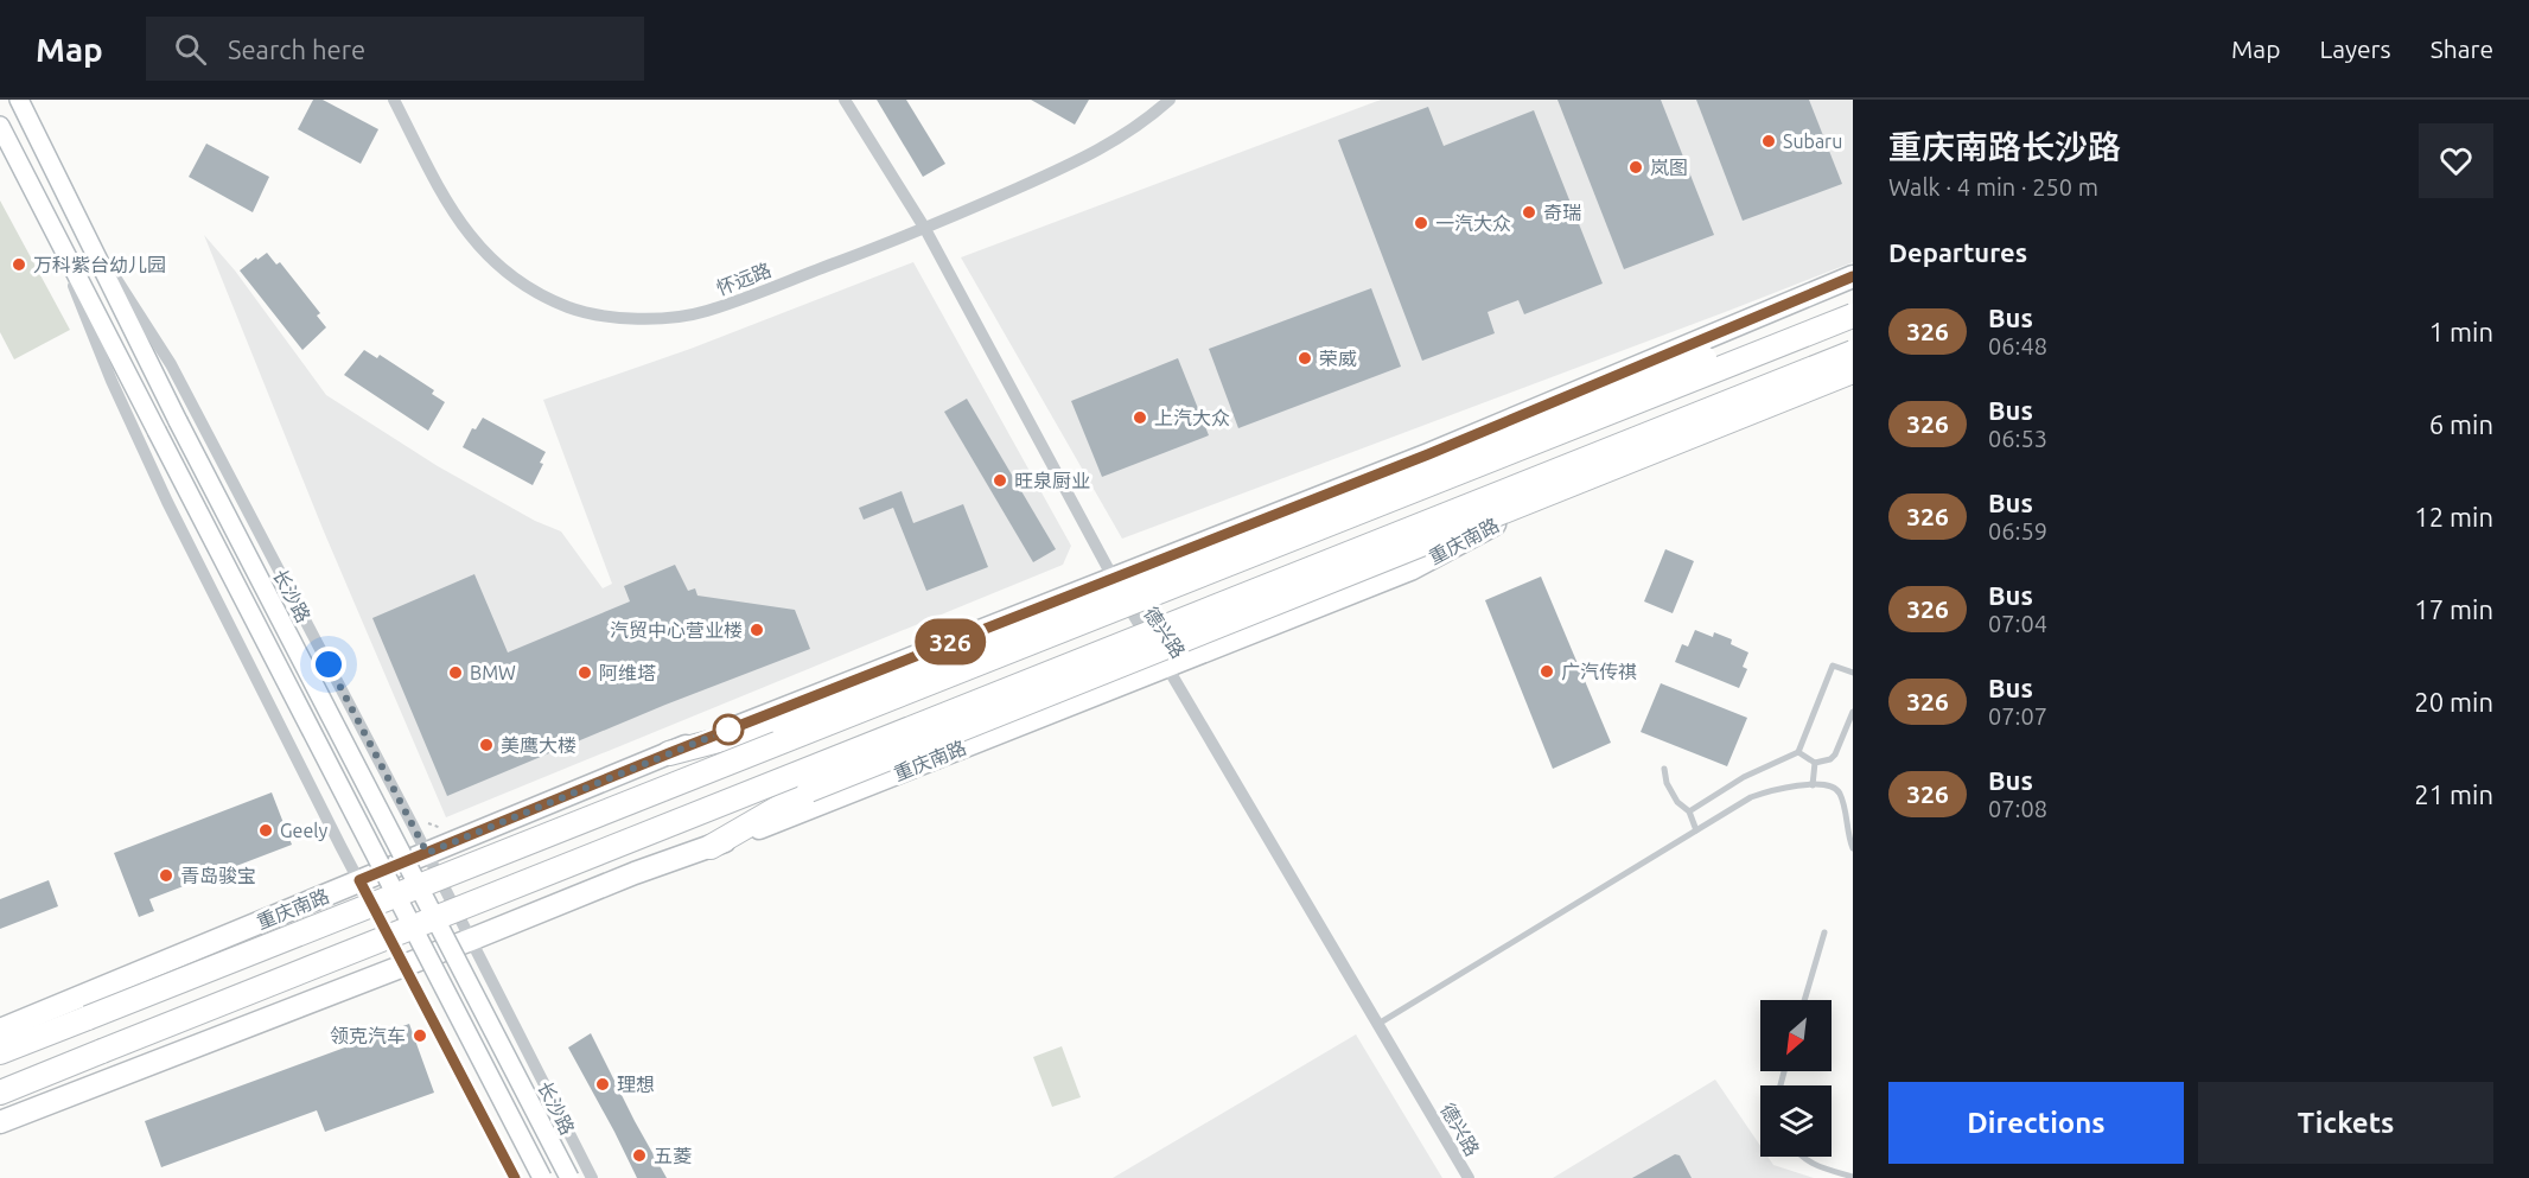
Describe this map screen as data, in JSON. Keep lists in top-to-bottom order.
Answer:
{
  "streets": {
    "main road": ["重庆南路", "长沙路"],
    "street": ["怀远路", "德兴路"]
  },
  "crossings": [
    ["怀远路", "德兴路"],
    ["重庆南路", "长沙路"],
    ["重庆南路", "德兴路"]
  ],
  "places": [
    "Subaru",
    "岚图",
    "奇瑞",
    "一汽大众",
    "万科紫台幼儿园",
    "荣威",
    "上汽大众",
    "旺泉厨业",
    "汽贸中心营业楼",
    "广汽传祺",
    "BMW",
    "阿维塔",
    "美鹰大楼",
    "Geely",
    "青岛骏宝",
    "领克汽车",
    "理想",
    "五菱"
  ],
  "lines": ["bus line 326"],
  "north": "bottom left",
  "page": {
    "header": "Map",
    "search": "Search here",
    "nav": ["Map", "Layers", "Share"],
    "on_map": "326",
    "heading": [
      ["重庆南路长沙路", "Walk · 4 min · 250 m"],
      "Departures"
    ],
    "list": [
      {
        "mark": "326",
        "name": "Bus",
        "note": "06:48",
        "value": "1 min"
      },
      {
        "mark": "326",
        "name": "Bus",
        "note": "06:53",
        "value": "6 min"
      },
      {
        "mark": "326",
        "name": "Bus",
        "note": "06:59",
        "value": "12 min"
      },
      {
        "mark": "326",
        "name": "Bus",
        "note": "07:04",
        "value": "17 min"
      },
      {
        "mark": "326",
        "name": "Bus",
        "note": "07:07",
        "value": "20 min"
      },
      {
        "mark": "326",
        "name": "Bus",
        "note": "07:08",
        "value": "21 min"
      }
    ],
    "buttons": ["Directions", "Tickets"]
  }
}
